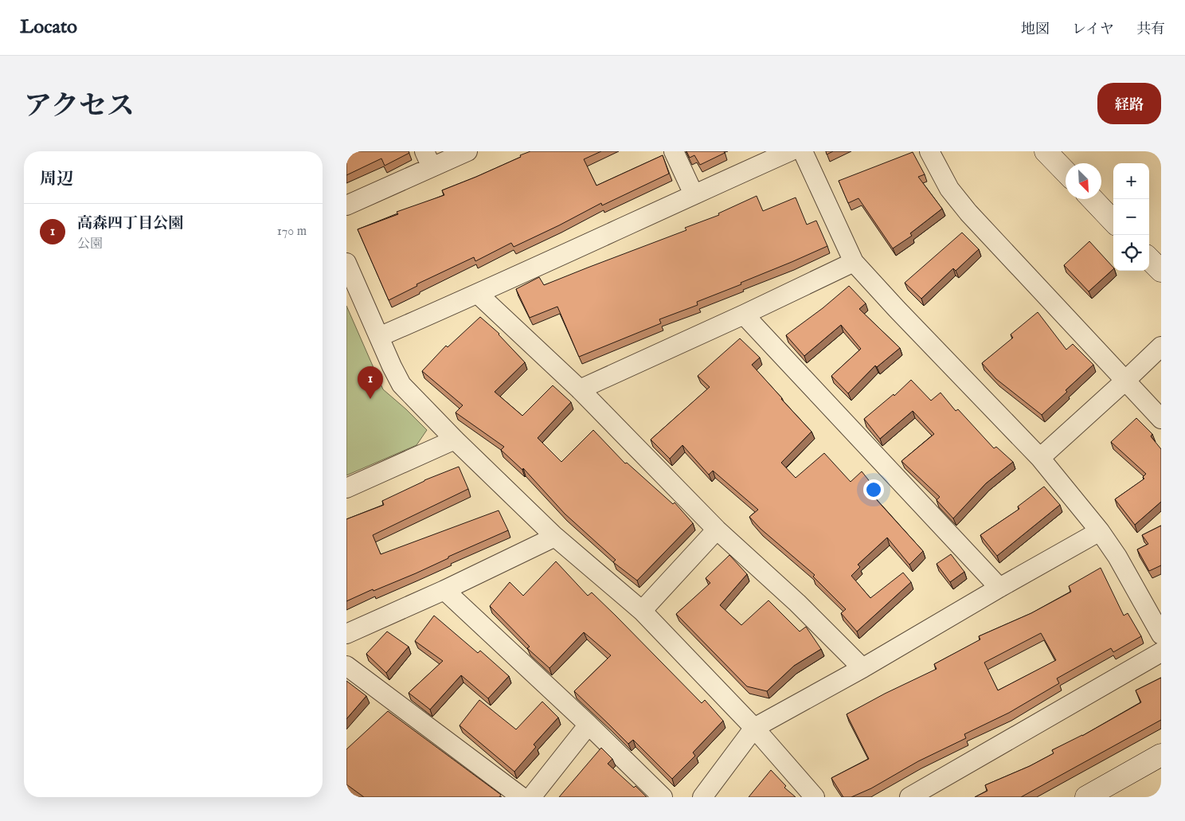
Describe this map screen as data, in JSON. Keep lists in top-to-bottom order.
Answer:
{
  "north": "bottom right",
  "page": {
    "header": "Locato",
    "nav": ["地図", "レイヤ", "共有"],
    "title": "アクセス",
    "buttons": "経路",
    "heading": "周辺",
    "map_buttons": ["+", "−"],
    "list": [
      {
        "mark": "1",
        "name": "高森四丁目公園",
        "note": "公園",
        "value": "170 m"
      }
    ],
    "pins": "1"
  }
}
